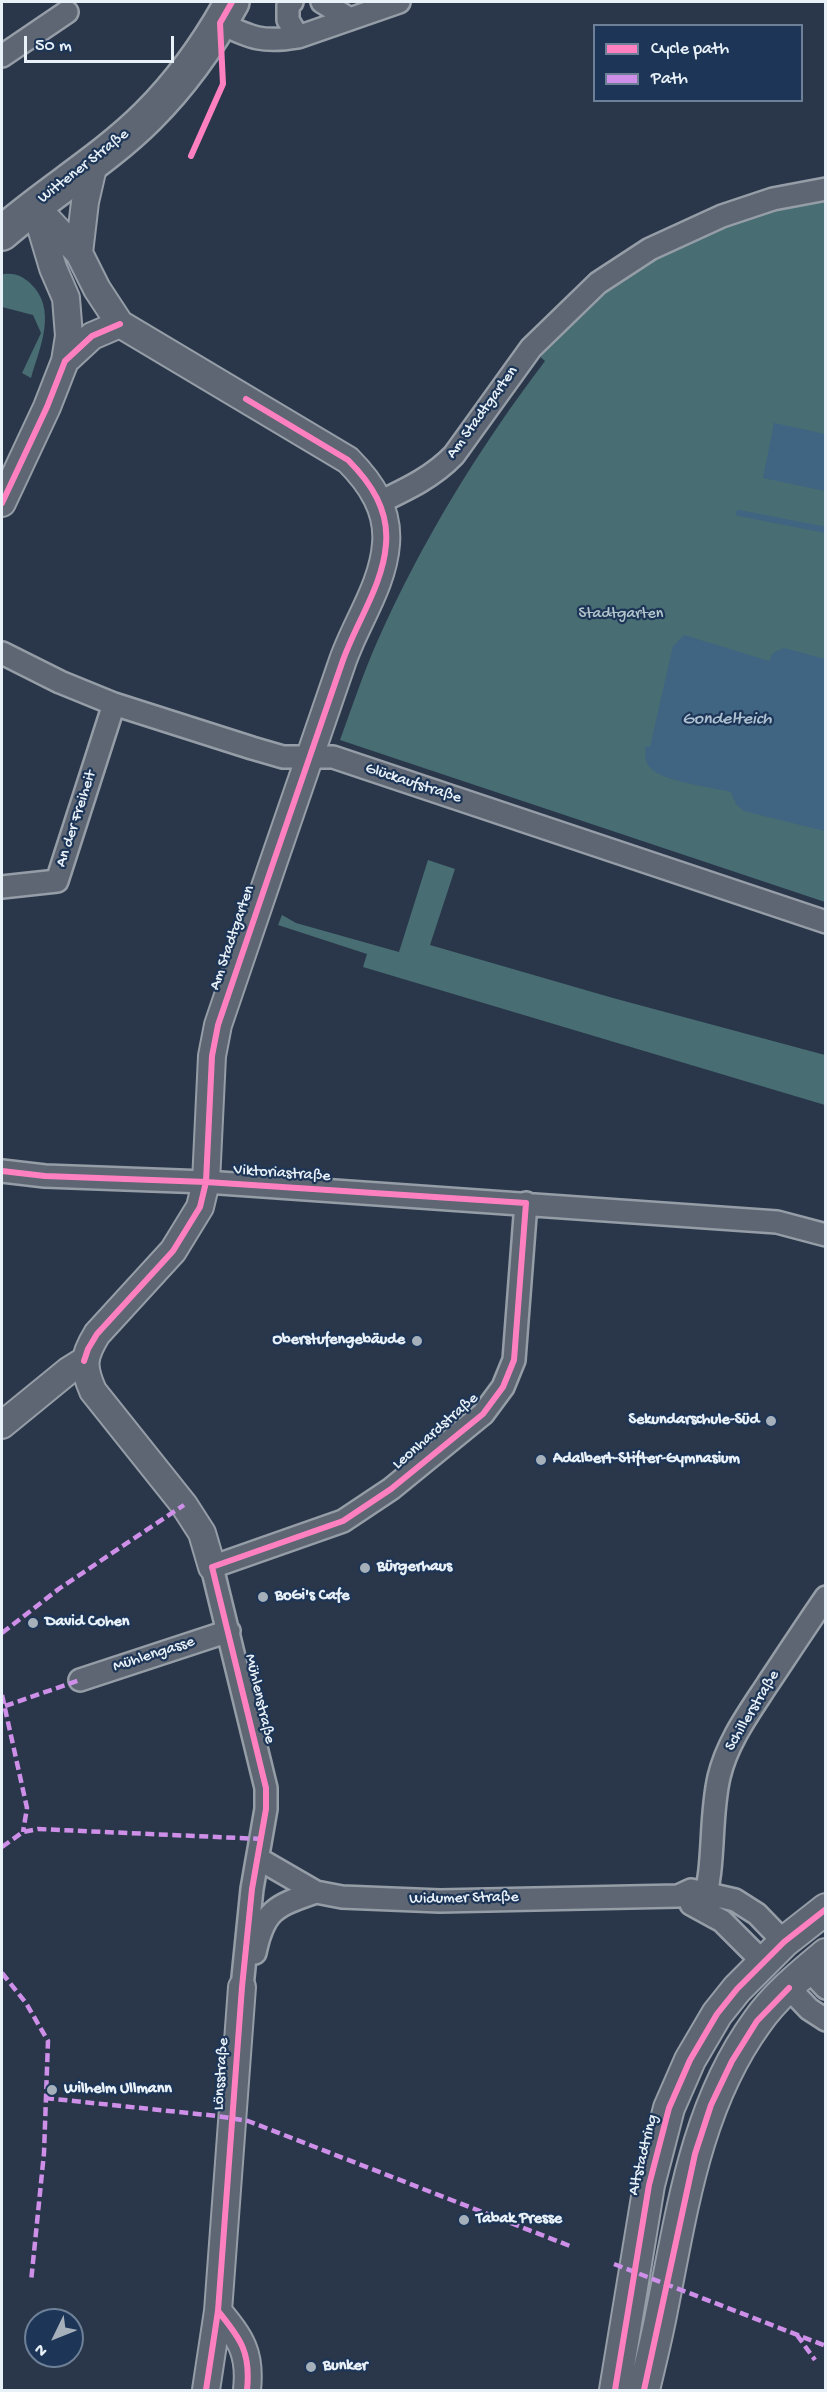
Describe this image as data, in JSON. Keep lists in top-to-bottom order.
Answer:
{
  "streets": {
    "main road": ["Wittener Straße", "Altstadtring"],
    "street": [
      "Am Stadtgarten",
      "Glückaufstraße",
      "An der Freiheit",
      "Viktoriastraße",
      "Leonhardstraße",
      "Mühlengasse",
      "Mühlenstraße",
      "Schillerstraße",
      "Widumer Straße",
      "Lönsstraße"
    ]
  },
  "crossings": [
    ["Am Stadtgarten", "Glückaufstraße"],
    ["Am Stadtgarten", "Viktoriastraße"],
    ["Am Stadtgarten", "Mühlenstraße"],
    ["Glückaufstraße", "An der Freiheit"],
    ["Viktoriastraße", "Leonhardstraße"],
    ["Leonhardstraße", "Mühlenstraße"],
    ["Mühlengasse", "Mühlenstraße"],
    ["Mühlenstraße", "Widumer Straße"],
    ["Mühlenstraße", "Lönsstraße"],
    ["Schillerstraße", "Widumer Straße"],
    ["Widumer Straße", "Lönsstraße"],
    ["Widumer Straße", "Altstadtring"]
  ],
  "water": ["Gondelteich"],
  "parks": ["Stadtgarten"],
  "places": [
    "Oberstufengebäude",
    "Sekundarschule-Süd",
    "Adalbert-Stifter-Gymnasium",
    "Bürgerhaus",
    "BoGi's Cafe",
    "David Cohen",
    "Wilhelm Ullmann",
    "Tabak Presse",
    "Bunker"
  ],
  "legend": ["Cycle path", "Path"],
  "scale_bar": "50 m",
  "north": "bottom left"
}
